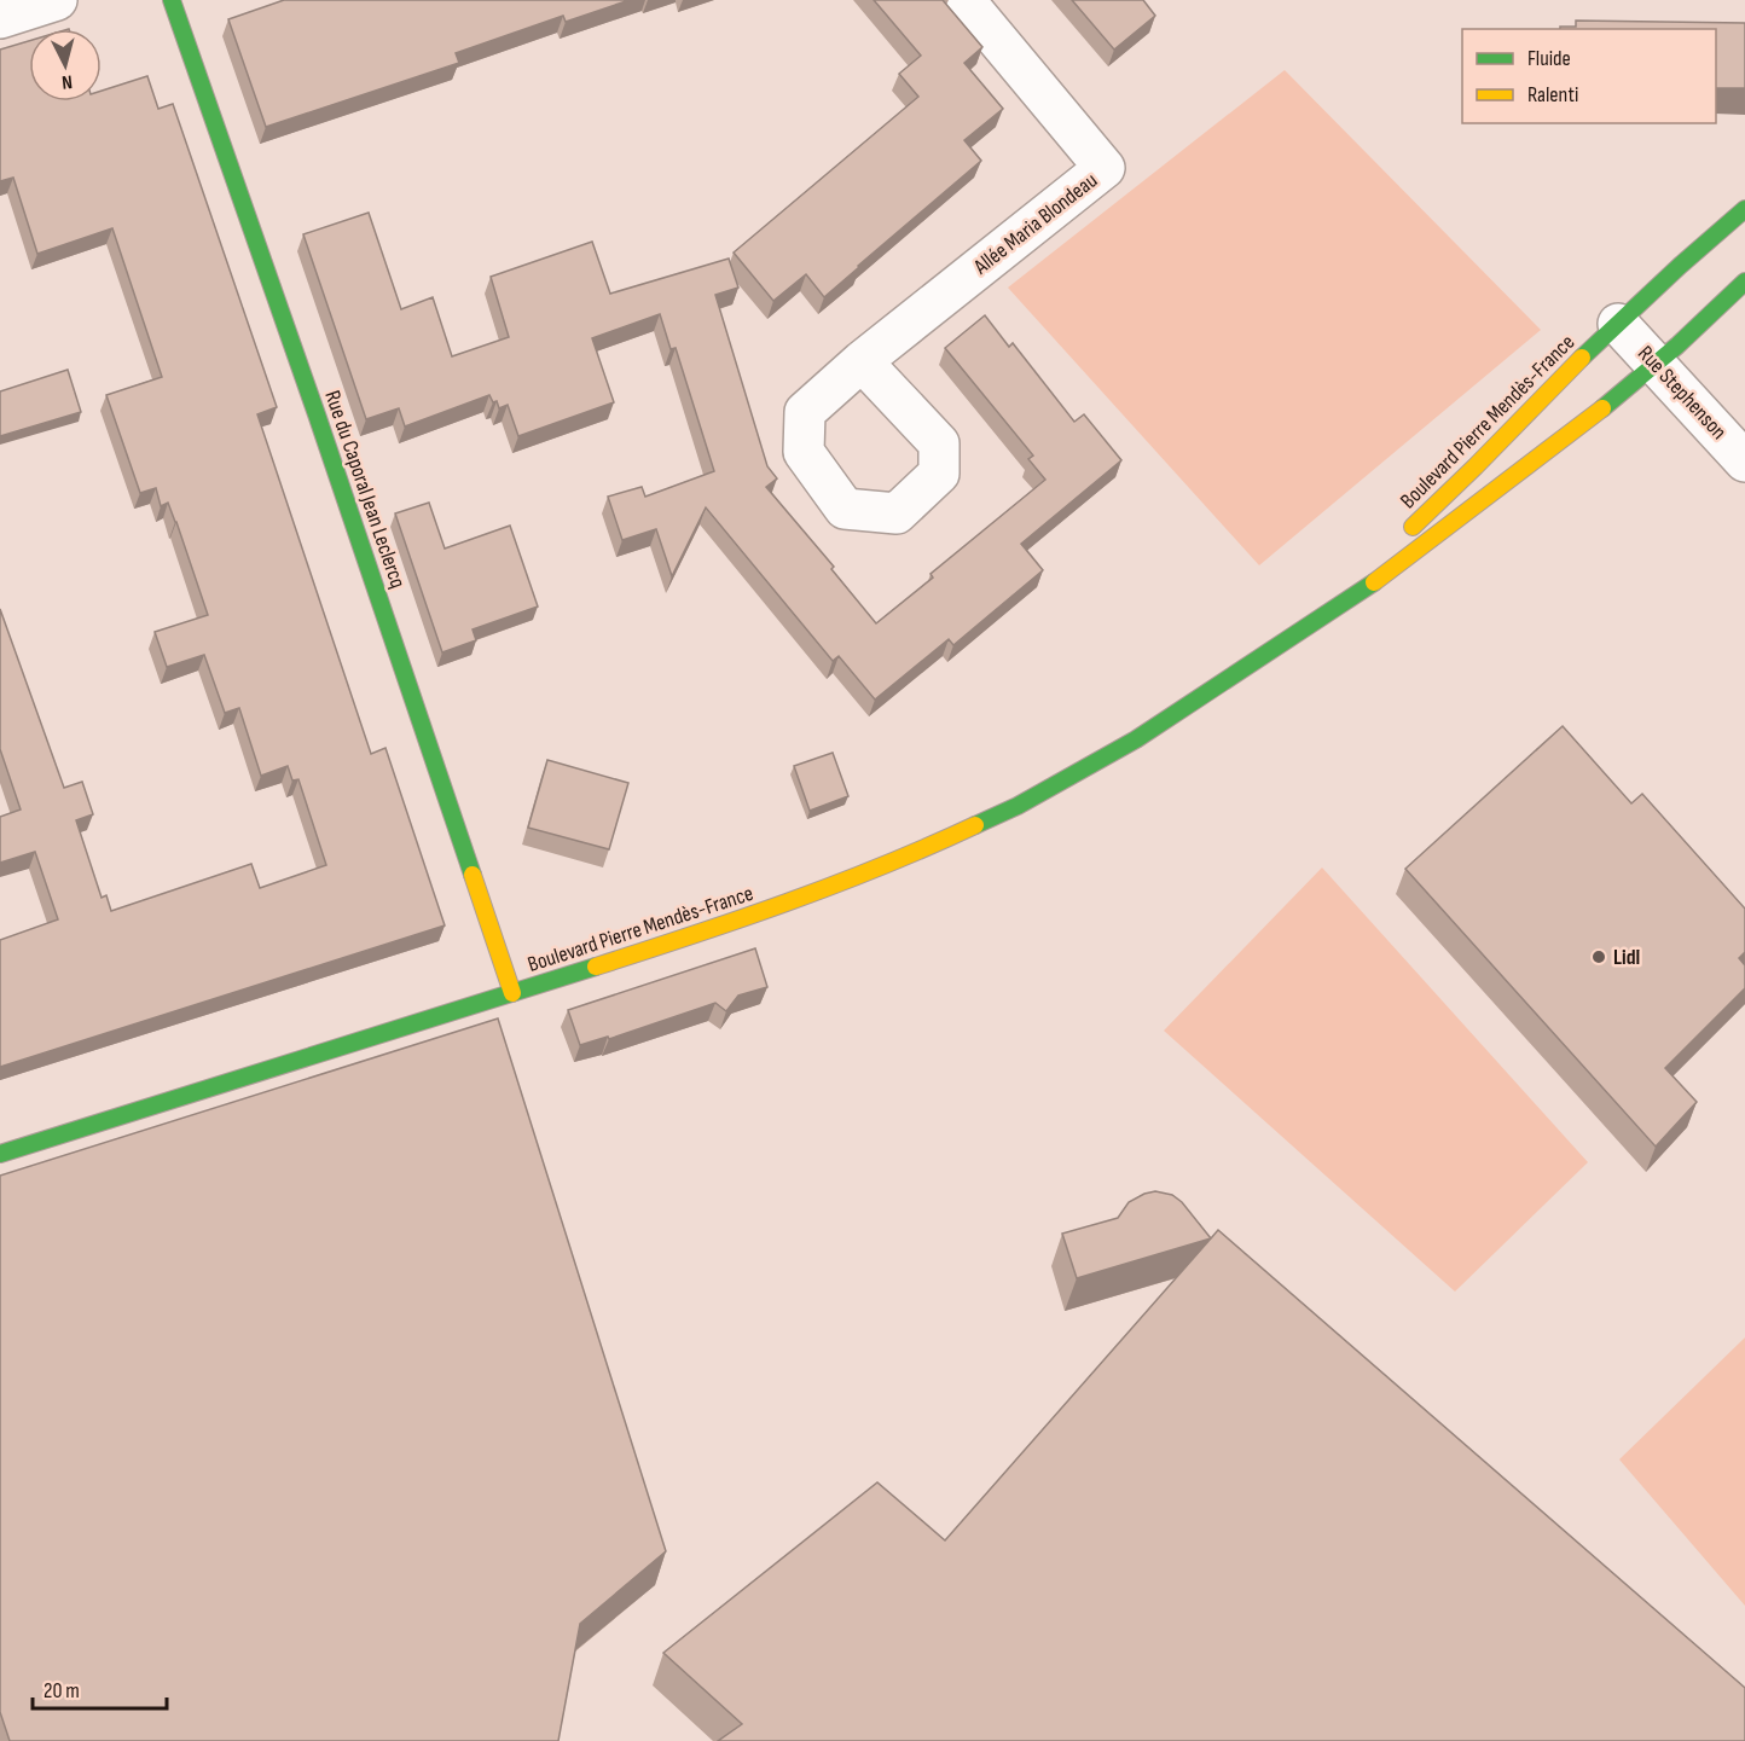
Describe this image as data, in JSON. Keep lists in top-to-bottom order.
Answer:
{
  "streets": {
    "street": [
      "Allée Maria Blondeau",
      "Rue Stephenson",
      "Boulevard Pierre Mendès-France",
      "Rue du Caporal Jean Leclercq"
    ]
  },
  "crossings": [
    ["Rue Stephenson", "Boulevard Pierre Mendès-France"],
    ["Boulevard Pierre Mendès-France", "Rue du Caporal Jean Leclercq"]
  ],
  "places": ["Lidl"],
  "legend": ["Fluide", "Ralenti"],
  "scale_bar": "20 m",
  "north": "bottom"
}
